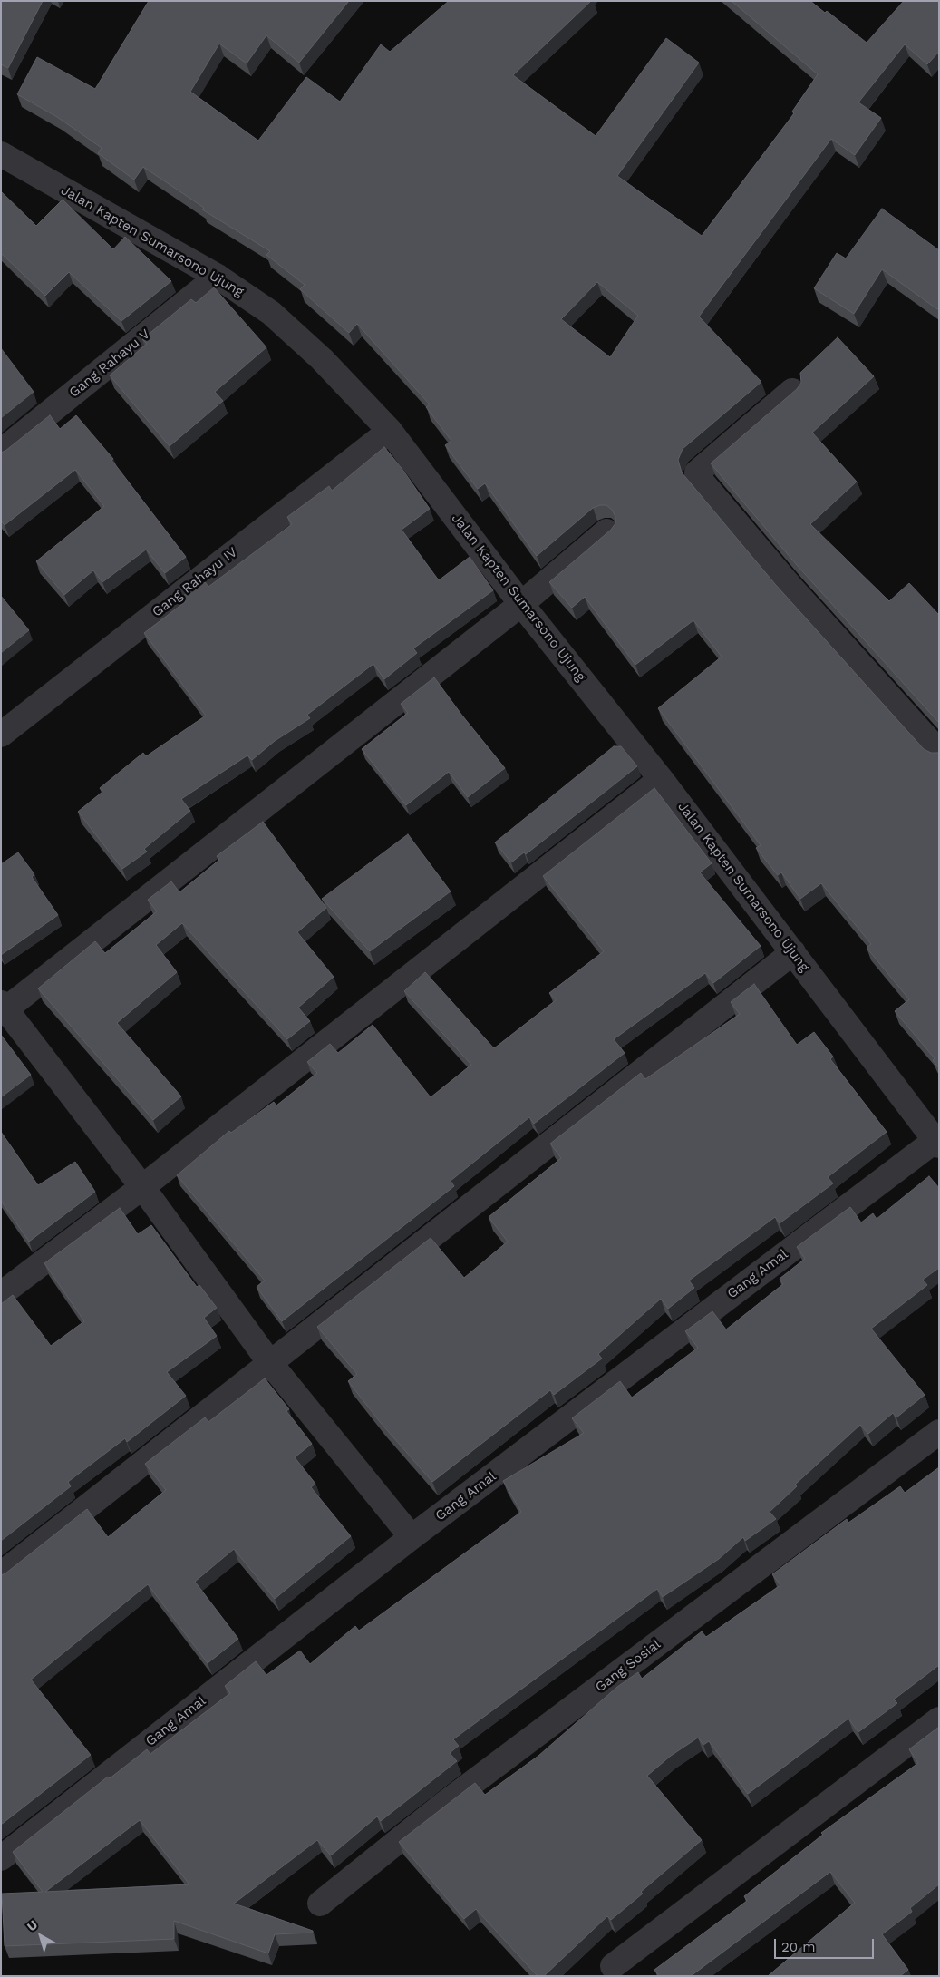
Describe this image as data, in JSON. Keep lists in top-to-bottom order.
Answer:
{
  "streets": {
    "street": [
      "Jalan Kapten Sumarsono Ujung",
      "Gang Rahayu V",
      "Gang Rahayu IV",
      "Gang Amal",
      "Gang Sosial"
    ]
  },
  "crossings": [
    ["Jalan Kapten Sumarsono Ujung", "Gang Rahayu V"],
    ["Jalan Kapten Sumarsono Ujung", "Gang Rahayu IV"],
    ["Jalan Kapten Sumarsono Ujung", "Gang Amal"]
  ],
  "scale_bar": "20 m",
  "north": "top left"
}
